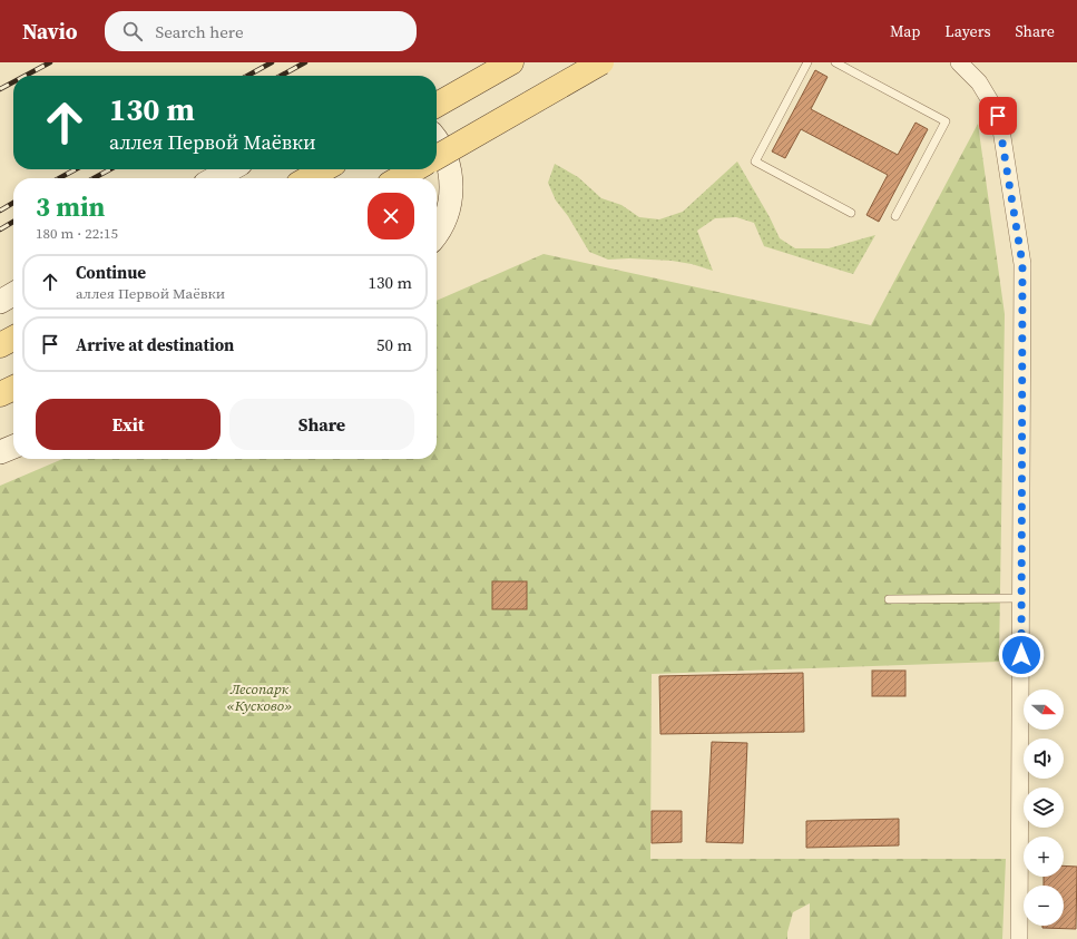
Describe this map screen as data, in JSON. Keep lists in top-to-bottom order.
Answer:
{
  "parks": ["Лесопарк «Кусково»"],
  "north": "right",
  "page": {
    "header": "Navio",
    "search": "Search here",
    "nav": ["Map", "Layers", "Share"],
    "turn": ["130 m", "аллея Первой Маёвки"],
    "heading": ["3 min", "180 m · 22:15"],
    "list": [
      {
        "name": "Continue",
        "note": "аллея Первой Маёвки",
        "value": "130 m"
      },
      {
        "name": "Arrive at destination",
        "value": "50 m"
      }
    ],
    "buttons": ["Exit", "Share"],
    "map_buttons": ["+", "−"]
  }
}
